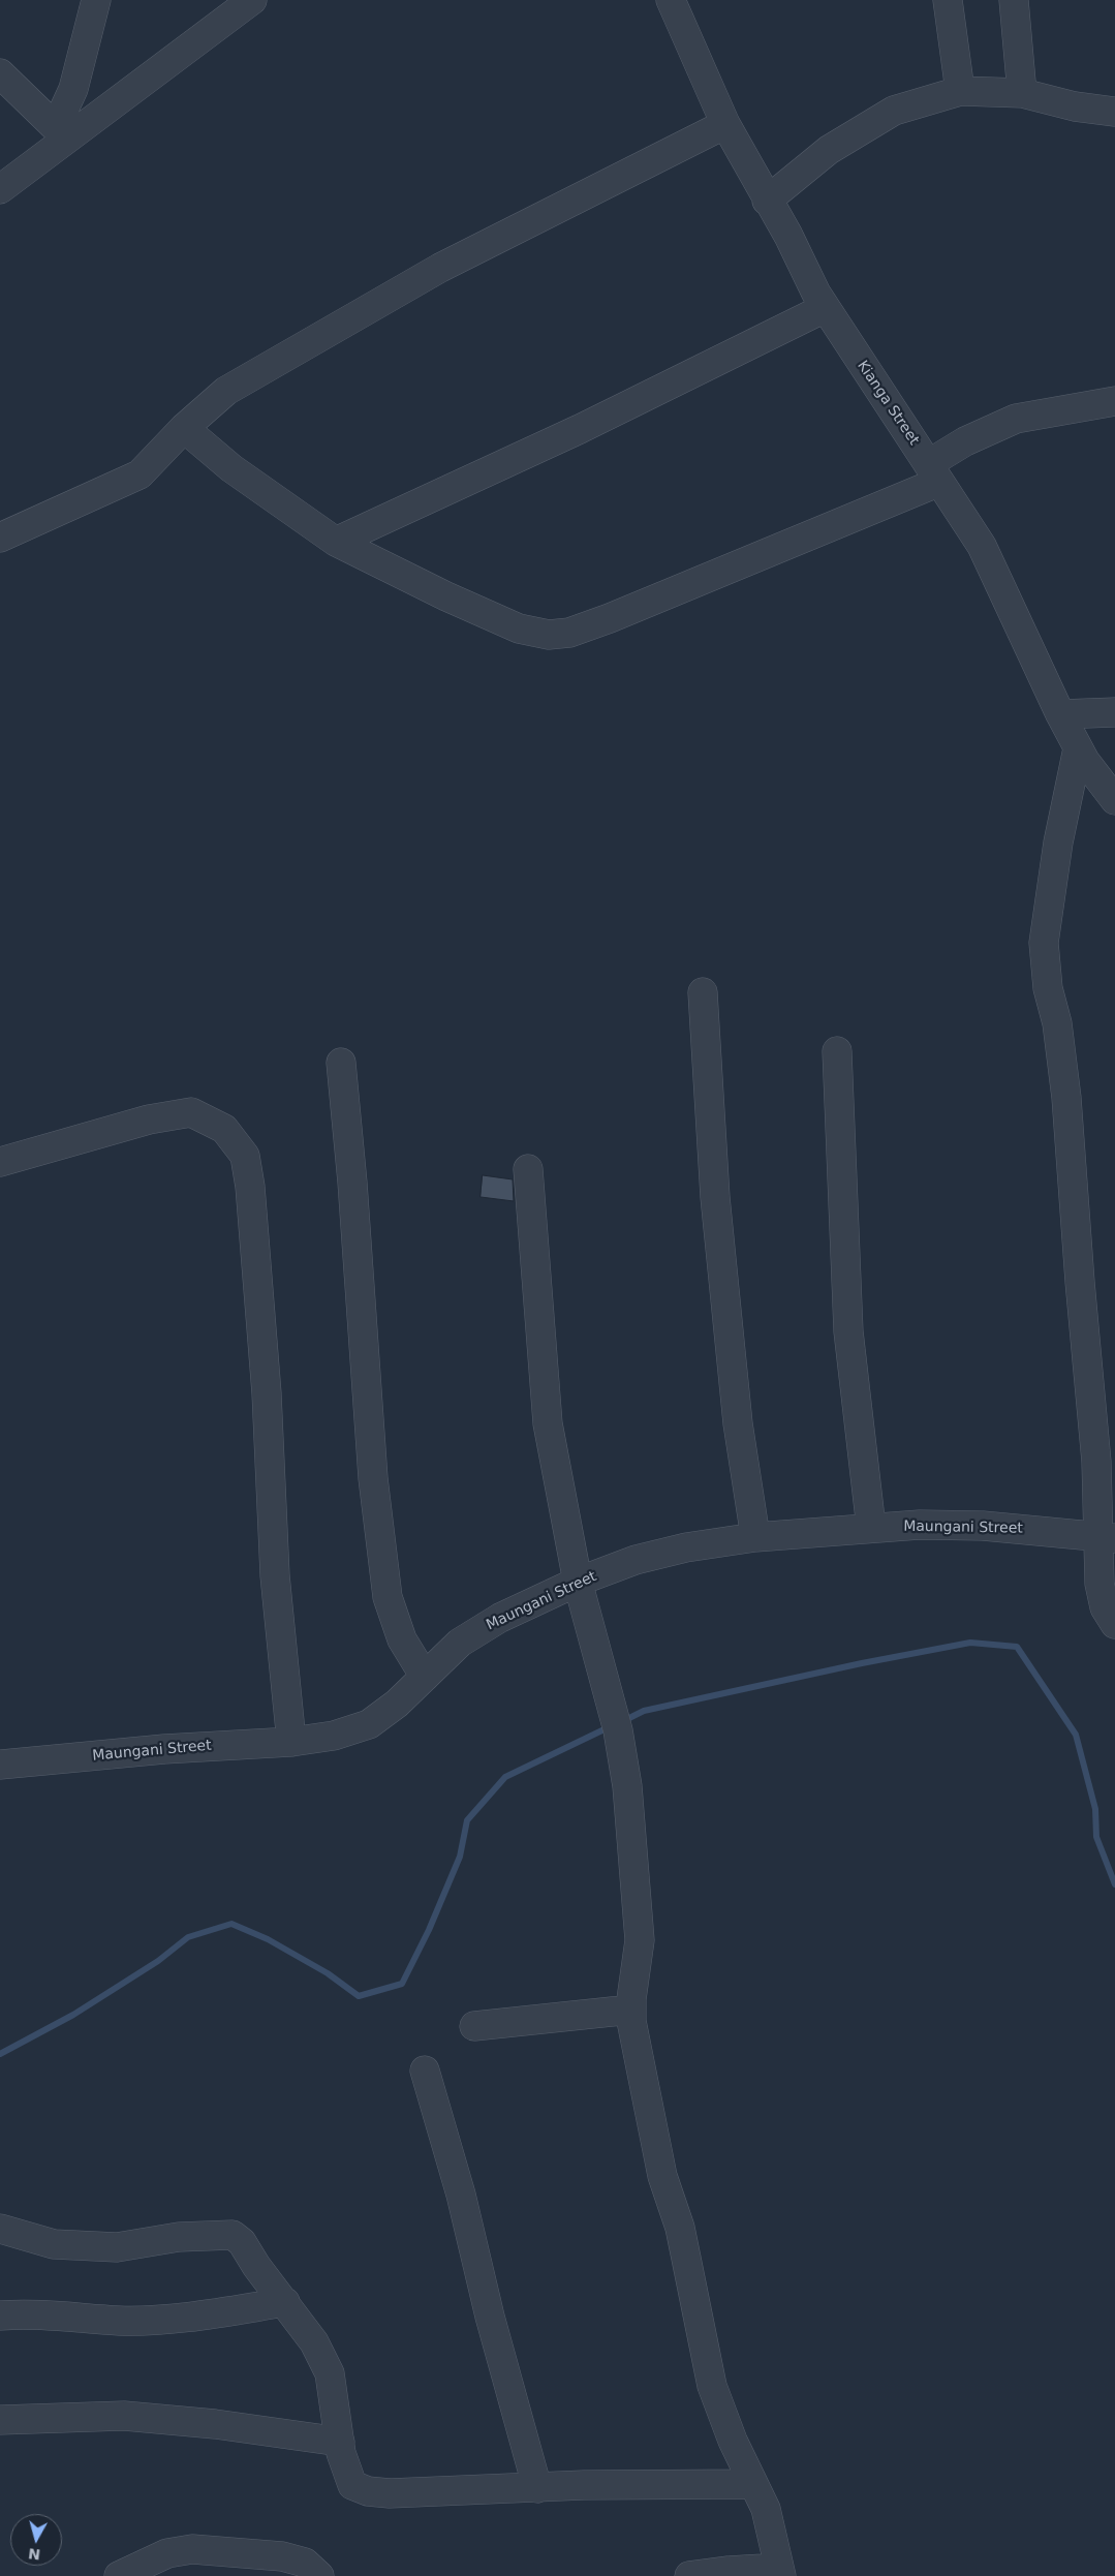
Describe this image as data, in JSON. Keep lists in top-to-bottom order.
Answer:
{
  "streets": {
    "street": ["Kianga Street", "Maungani Street"]
  },
  "north": "bottom"
}
